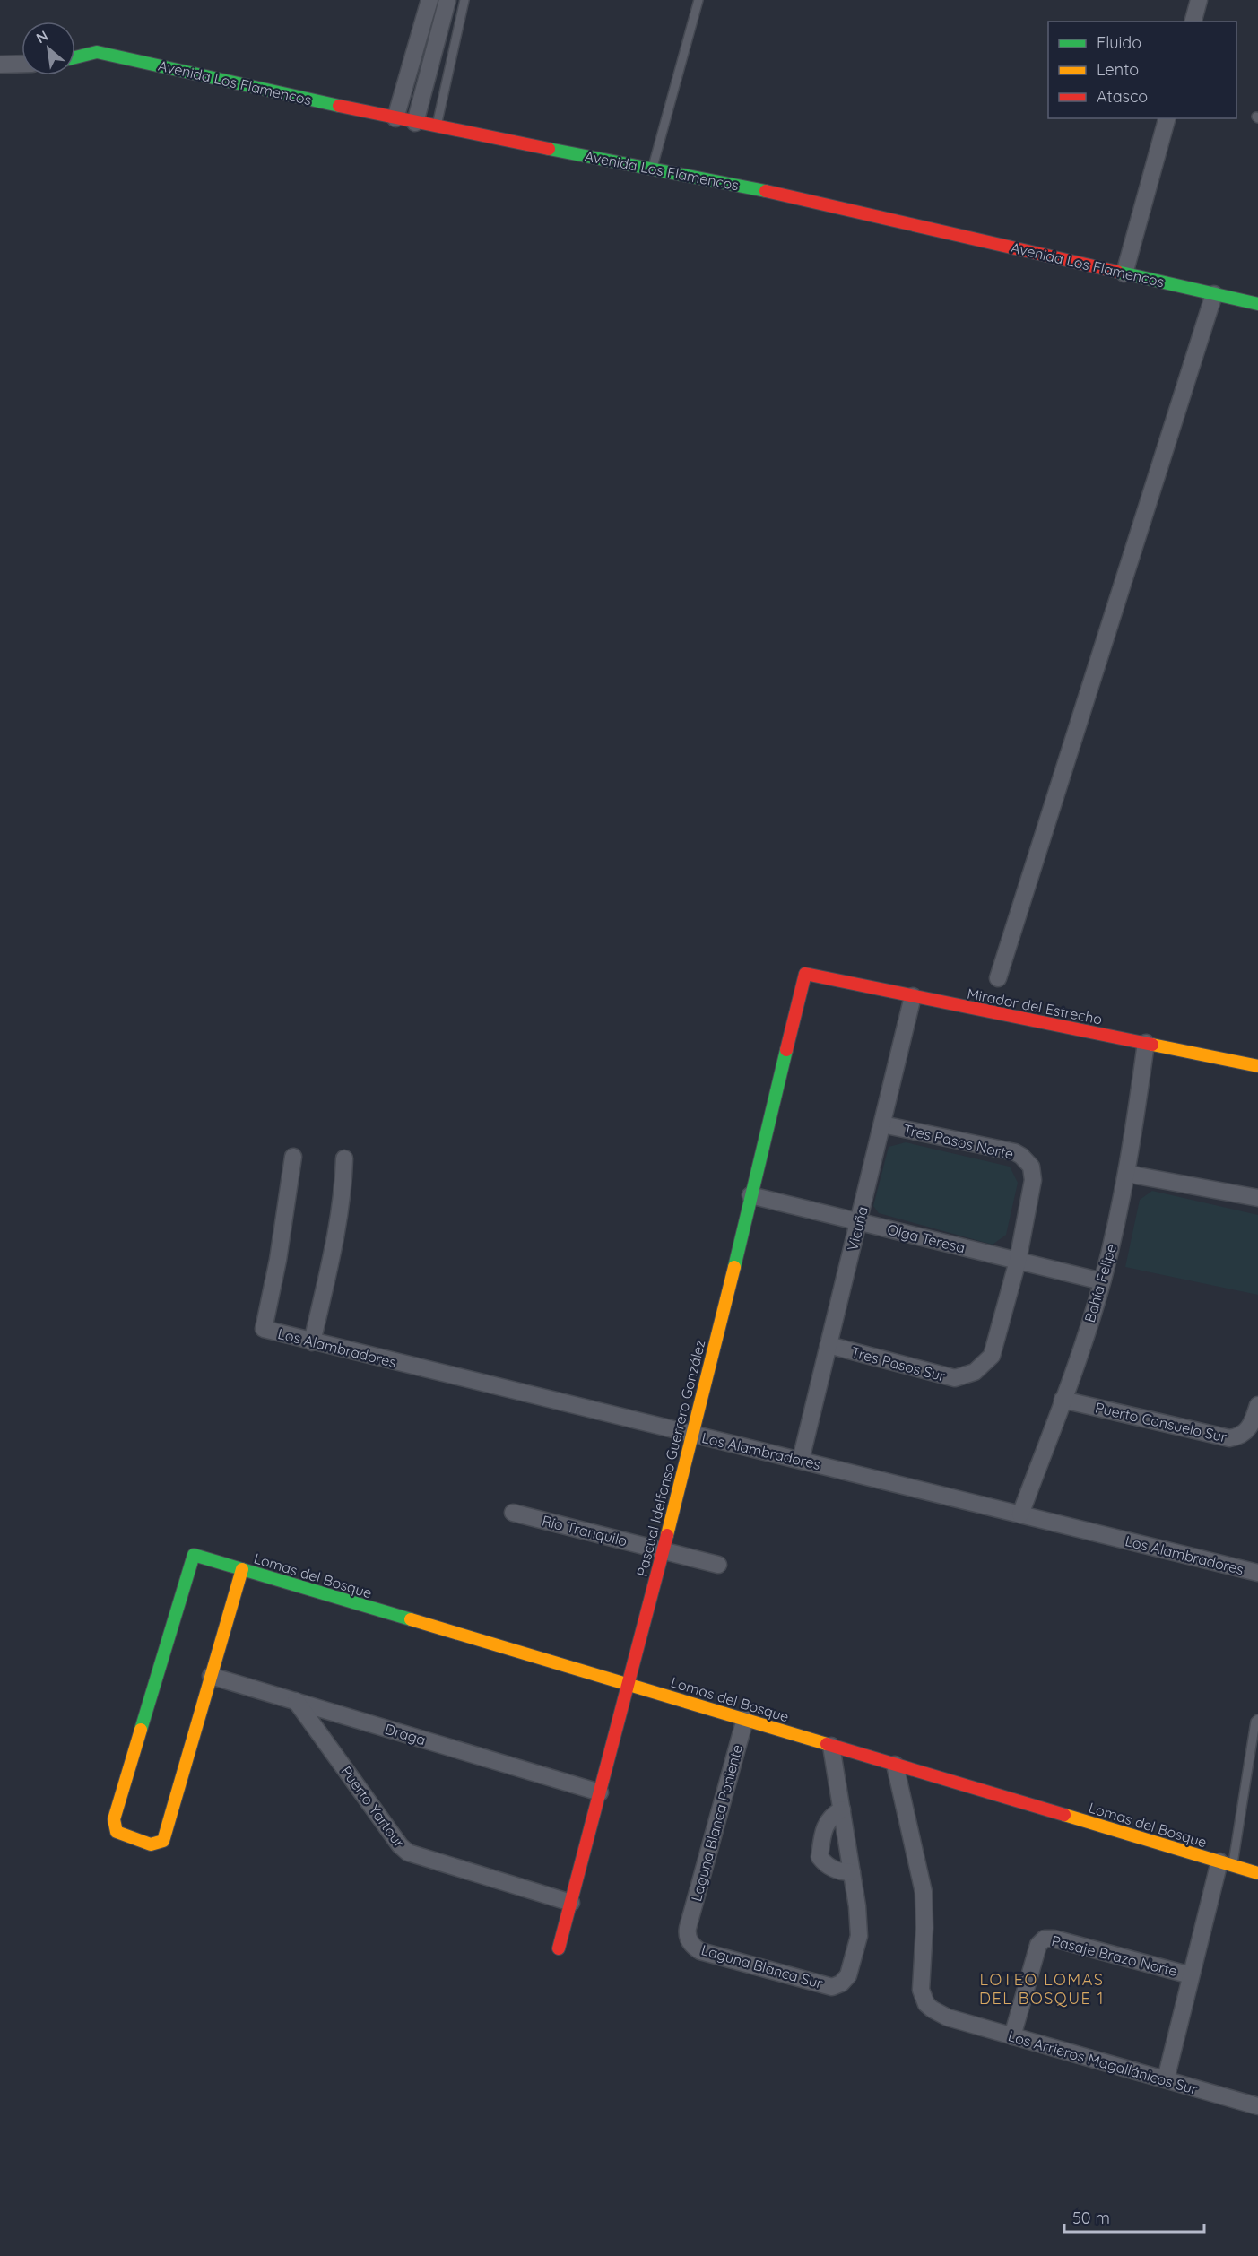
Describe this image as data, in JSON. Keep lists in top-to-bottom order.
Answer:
{
  "streets": {
    "street": [
      "Avenida Los Flamencos",
      "Mirador del Estrecho",
      "Tres Pasos Norte",
      "Vicuña",
      "Olga Teresa",
      "Bahía Felipe",
      "Los Alambradores",
      "Tres Pasos Sur",
      "Puerto Consuelo Sur",
      "Pascual Idelfonso Guerrero González",
      "Río Tranquilo",
      "Lomas del Bosque",
      "Draga",
      "Puerto Yartour",
      "Laguna Blanca Poniente",
      "Pasaje Brazo Norte",
      "Laguna Blanca Sur",
      "Los Arrieros Magallánicos Sur"
    ]
  },
  "crossings": [
    ["Mirador del Estrecho", "Vicuña"],
    ["Mirador del Estrecho", "Bahía Felipe"],
    ["Mirador del Estrecho", "Pascual Idelfonso Guerrero González"],
    ["Tres Pasos Norte", "Vicuña"],
    ["Tres Pasos Norte", "Olga Teresa"],
    ["Tres Pasos Norte", "Tres Pasos Sur"],
    ["Vicuña", "Olga Teresa"],
    ["Vicuña", "Los Alambradores"],
    ["Vicuña", "Tres Pasos Sur"],
    ["Olga Teresa", "Bahía Felipe"],
    ["Olga Teresa", "Tres Pasos Sur"],
    ["Olga Teresa", "Pascual Idelfonso Guerrero González"],
    ["Bahía Felipe", "Los Alambradores"],
    ["Bahía Felipe", "Puerto Consuelo Sur"],
    ["Los Alambradores", "Pascual Idelfonso Guerrero González"],
    ["Pascual Idelfonso Guerrero González", "Río Tranquilo"],
    ["Pascual Idelfonso Guerrero González", "Lomas del Bosque"],
    ["Pascual Idelfonso Guerrero González", "Draga"],
    ["Pascual Idelfonso Guerrero González", "Puerto Yartour"],
    ["Lomas del Bosque", "Draga"],
    ["Lomas del Bosque", "Laguna Blanca Poniente"],
    ["Lomas del Bosque", "Los Arrieros Magallánicos Sur"],
    ["Draga", "Puerto Yartour"],
    ["Laguna Blanca Poniente", "Laguna Blanca Sur"],
    ["Pasaje Brazo Norte", "Los Arrieros Magallánicos Sur"]
  ],
  "districts": ["LOTEO LOMAS DEL BOSQUE 1"],
  "legend": ["Fluido", "Lento", "Atasco"],
  "scale_bar": "50 m",
  "north": "top left"
}
